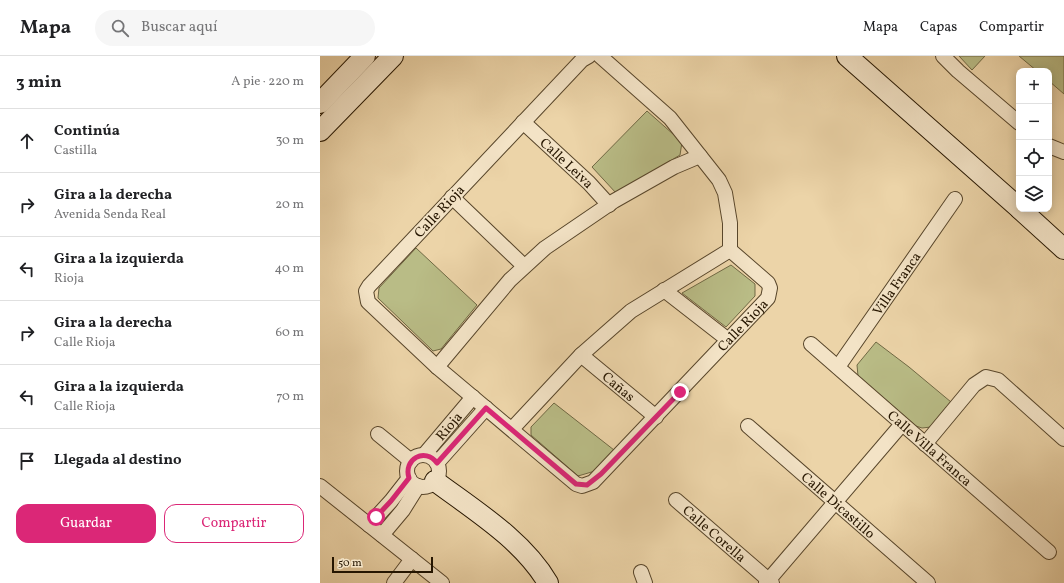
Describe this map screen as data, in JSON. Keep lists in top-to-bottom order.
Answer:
{
  "streets": {
    "street": [
      "Calle Leiva",
      "Calle Rioja",
      "Villa Franca",
      "Cañas",
      "Rioja",
      "Calle Villa Franca",
      "Calle Dicastillo",
      "Calle Corella"
    ]
  },
  "crossings": [
    ["Calle Leiva", "Calle Rioja"],
    ["Calle Rioja", "Cañas"],
    ["Calle Rioja", "Rioja"],
    ["Villa Franca", "Calle Villa Franca"]
  ],
  "scale_bar": "50 m",
  "page": {
    "header": "Mapa",
    "search": "Buscar aquí",
    "nav": ["Mapa", "Capas", "Compartir"],
    "heading": ["3 min", "A pie · 220 m"],
    "map_buttons": ["+", "−"],
    "list": [
      ["Continúa", "Castilla", "30 m"],
      ["Gira a la derecha", "Avenida Senda Real", "20 m"],
      ["Gira a la izquierda", "Rioja", "40 m"],
      ["Gira a la derecha", "Calle Rioja", "60 m"],
      ["Gira a la izquierda", "Calle Rioja", "70 m"],
      "Llegada al destino"
    ],
    "buttons": ["Guardar", "Compartir"],
    "scale": "50 m"
  }
}
